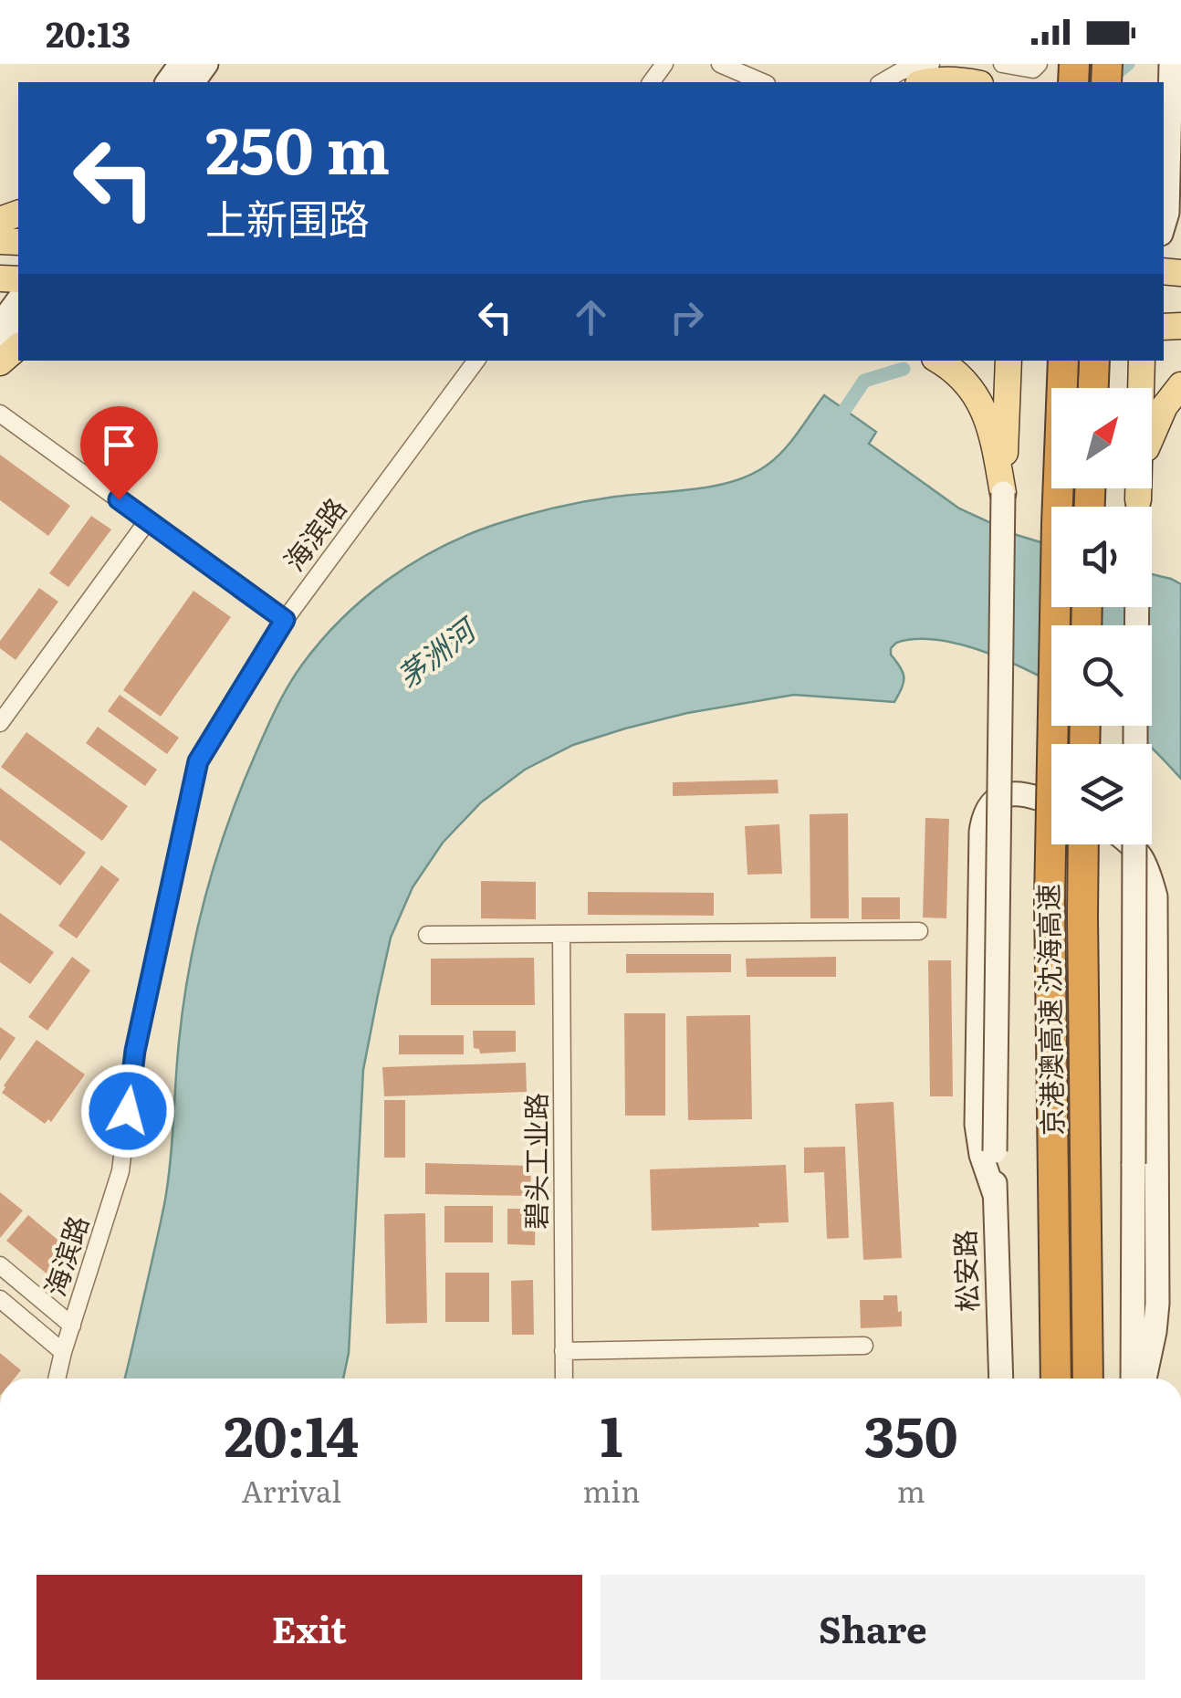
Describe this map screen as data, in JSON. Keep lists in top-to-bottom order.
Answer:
{
  "streets": {
    "highway": ["京港澳高速 沈海高速"],
    "main road": ["松安路"],
    "street": ["海滨路", "碧头工业路"]
  },
  "water": ["茅洲河"],
  "north": "top right",
  "page": {
    "status": "20:13",
    "turn": ["250 m", "上新围路"],
    "eta": [
      "20:14",
      "Arrival",
      "1",
      "min",
      "350",
      "m"
    ],
    "buttons": ["Exit", "Share"]
  }
}
